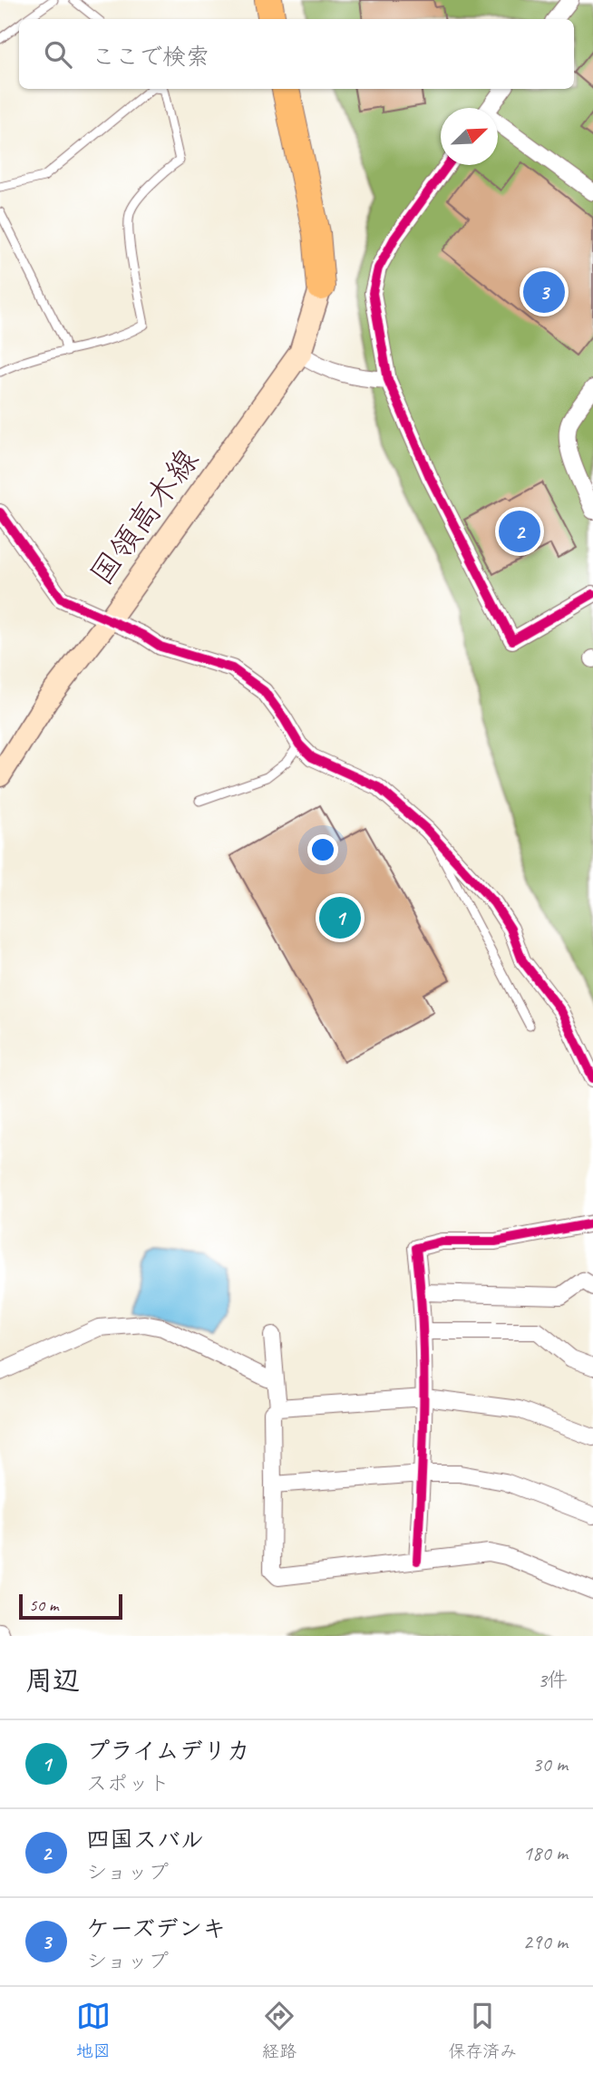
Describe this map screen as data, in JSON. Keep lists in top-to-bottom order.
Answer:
{
  "streets": {
    "main road": ["国領高木線"]
  },
  "scale_bar": "50 m",
  "north": "top right",
  "page": {
    "search": "ここで検索",
    "pins": ["3", "2", "1"],
    "scale": "50 m",
    "heading": ["周辺", "3件"],
    "list": [
      {
        "mark": "1",
        "name": "プライムデリカ",
        "note": "スポット",
        "value": "30 m"
      },
      {
        "mark": "2",
        "name": "四国スバル",
        "note": "ショップ",
        "value": "180 m"
      },
      {
        "mark": "3",
        "name": "ケーズデンキ",
        "note": "ショップ",
        "value": "290 m"
      }
    ],
    "nav": ["地図", "経路", "保存済み"]
  }
}
